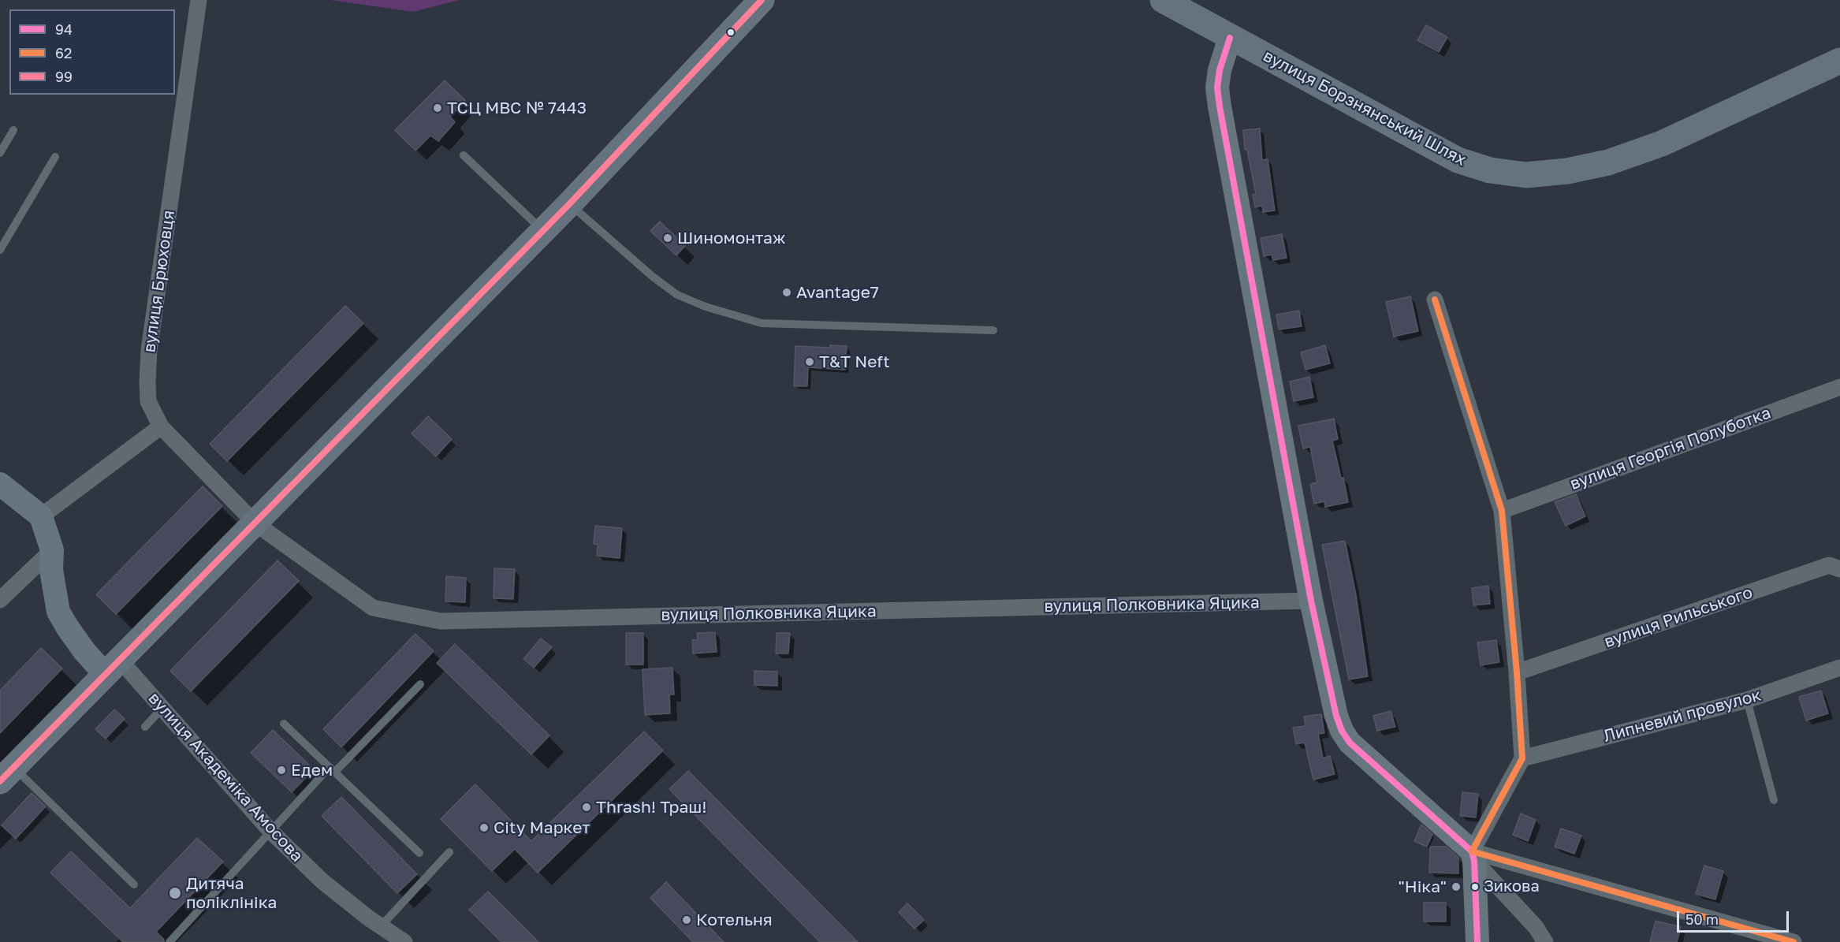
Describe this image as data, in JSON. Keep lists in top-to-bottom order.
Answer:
{
  "streets": {
    "main road": ["вулиця Борзнянський Шлях"],
    "street": [
      "вулиця Брюховця",
      "вулиця Георгія Полуботка",
      "вулиця Полковника Яцика",
      "вулиця Рильського",
      "Липневий провулок",
      "вулиця Академіка Амосова"
    ]
  },
  "crossings": [
    ["вулиця Брюховця", "вулиця Полковника Яцика"]
  ],
  "places": [
    "ТСЦ МВС № 7443",
    "Шиномонтаж",
    "Avantage7",
    "T&T Neft",
    "Едем",
    "Thrash! Траш!",
    "City Маркет",
    "\"Ніка\"",
    "Зикова",
    "Дитяча поліклініка",
    "Котельня"
  ],
  "lines": ["transit line 99", "transit line 94", "transit line 62"],
  "legend": ["94", "62", "99"],
  "scale_bar": "50 m"
}
